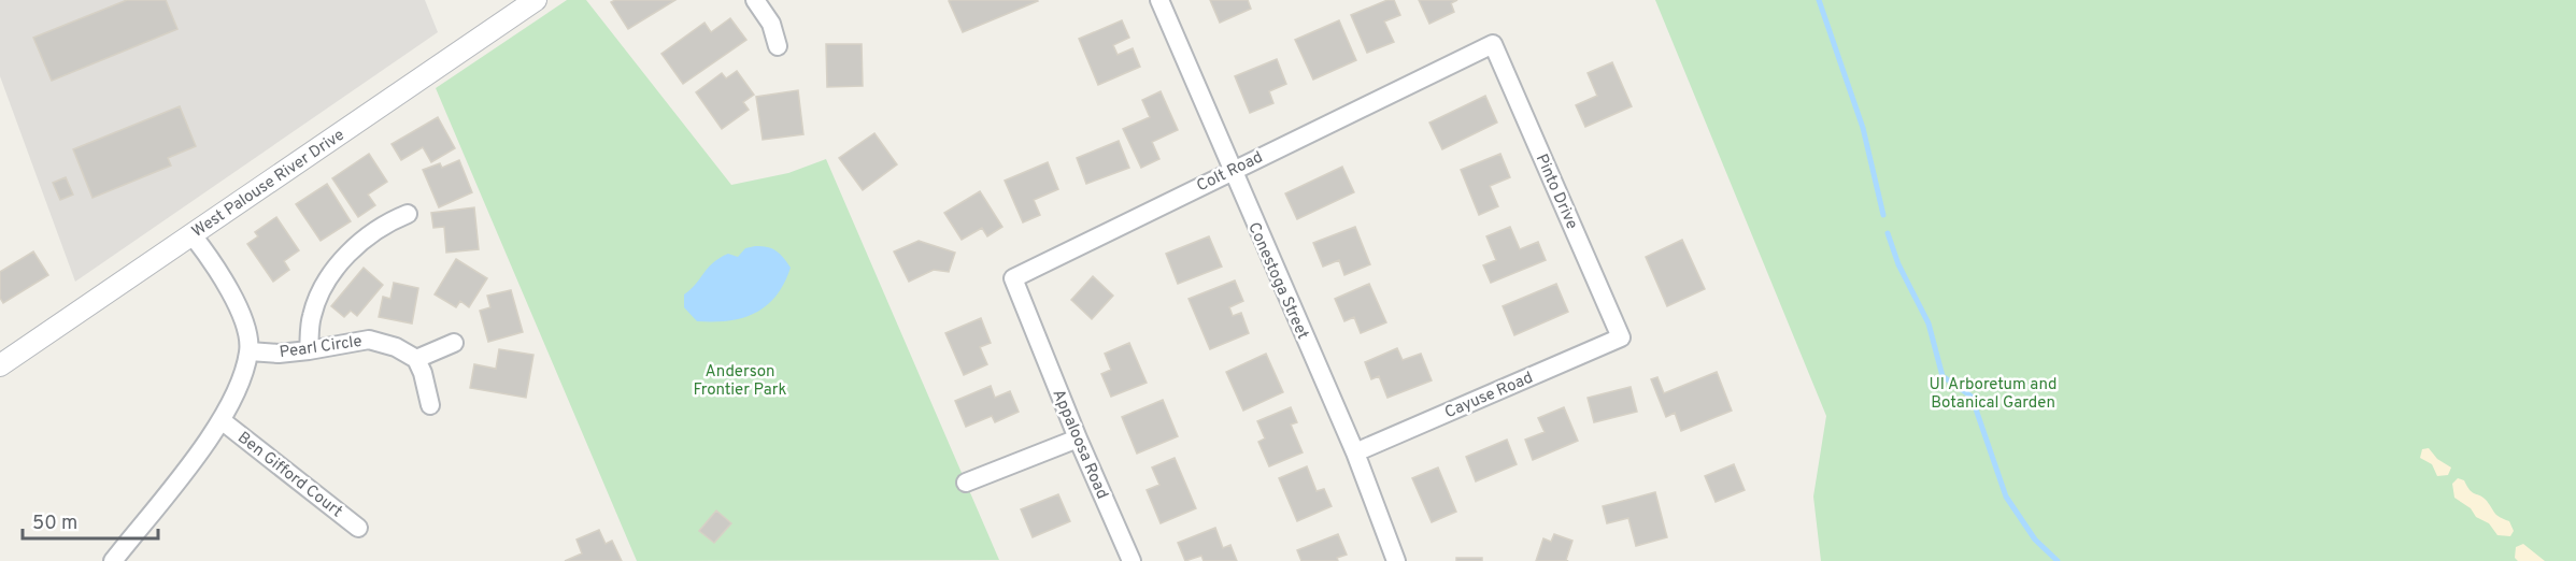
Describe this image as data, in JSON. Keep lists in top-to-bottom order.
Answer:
{
  "streets": {
    "street": [
      "Colt Road",
      "West Palouse River Drive",
      "Pinto Drive",
      "Conestoga Street",
      "Pearl Circle",
      "Cayuse Road",
      "Appaloosa Road",
      "Ben Gifford Court"
    ]
  },
  "crossings": [
    ["Colt Road", "Pinto Drive"],
    ["Colt Road", "Conestoga Street"],
    ["Colt Road", "Appaloosa Road"],
    ["Pinto Drive", "Cayuse Road"],
    ["Conestoga Street", "Cayuse Road"]
  ],
  "parks": ["Anderson Frontier Park", "UI Arboretum and Botanical Garden"],
  "scale_bar": "50 m"
}
